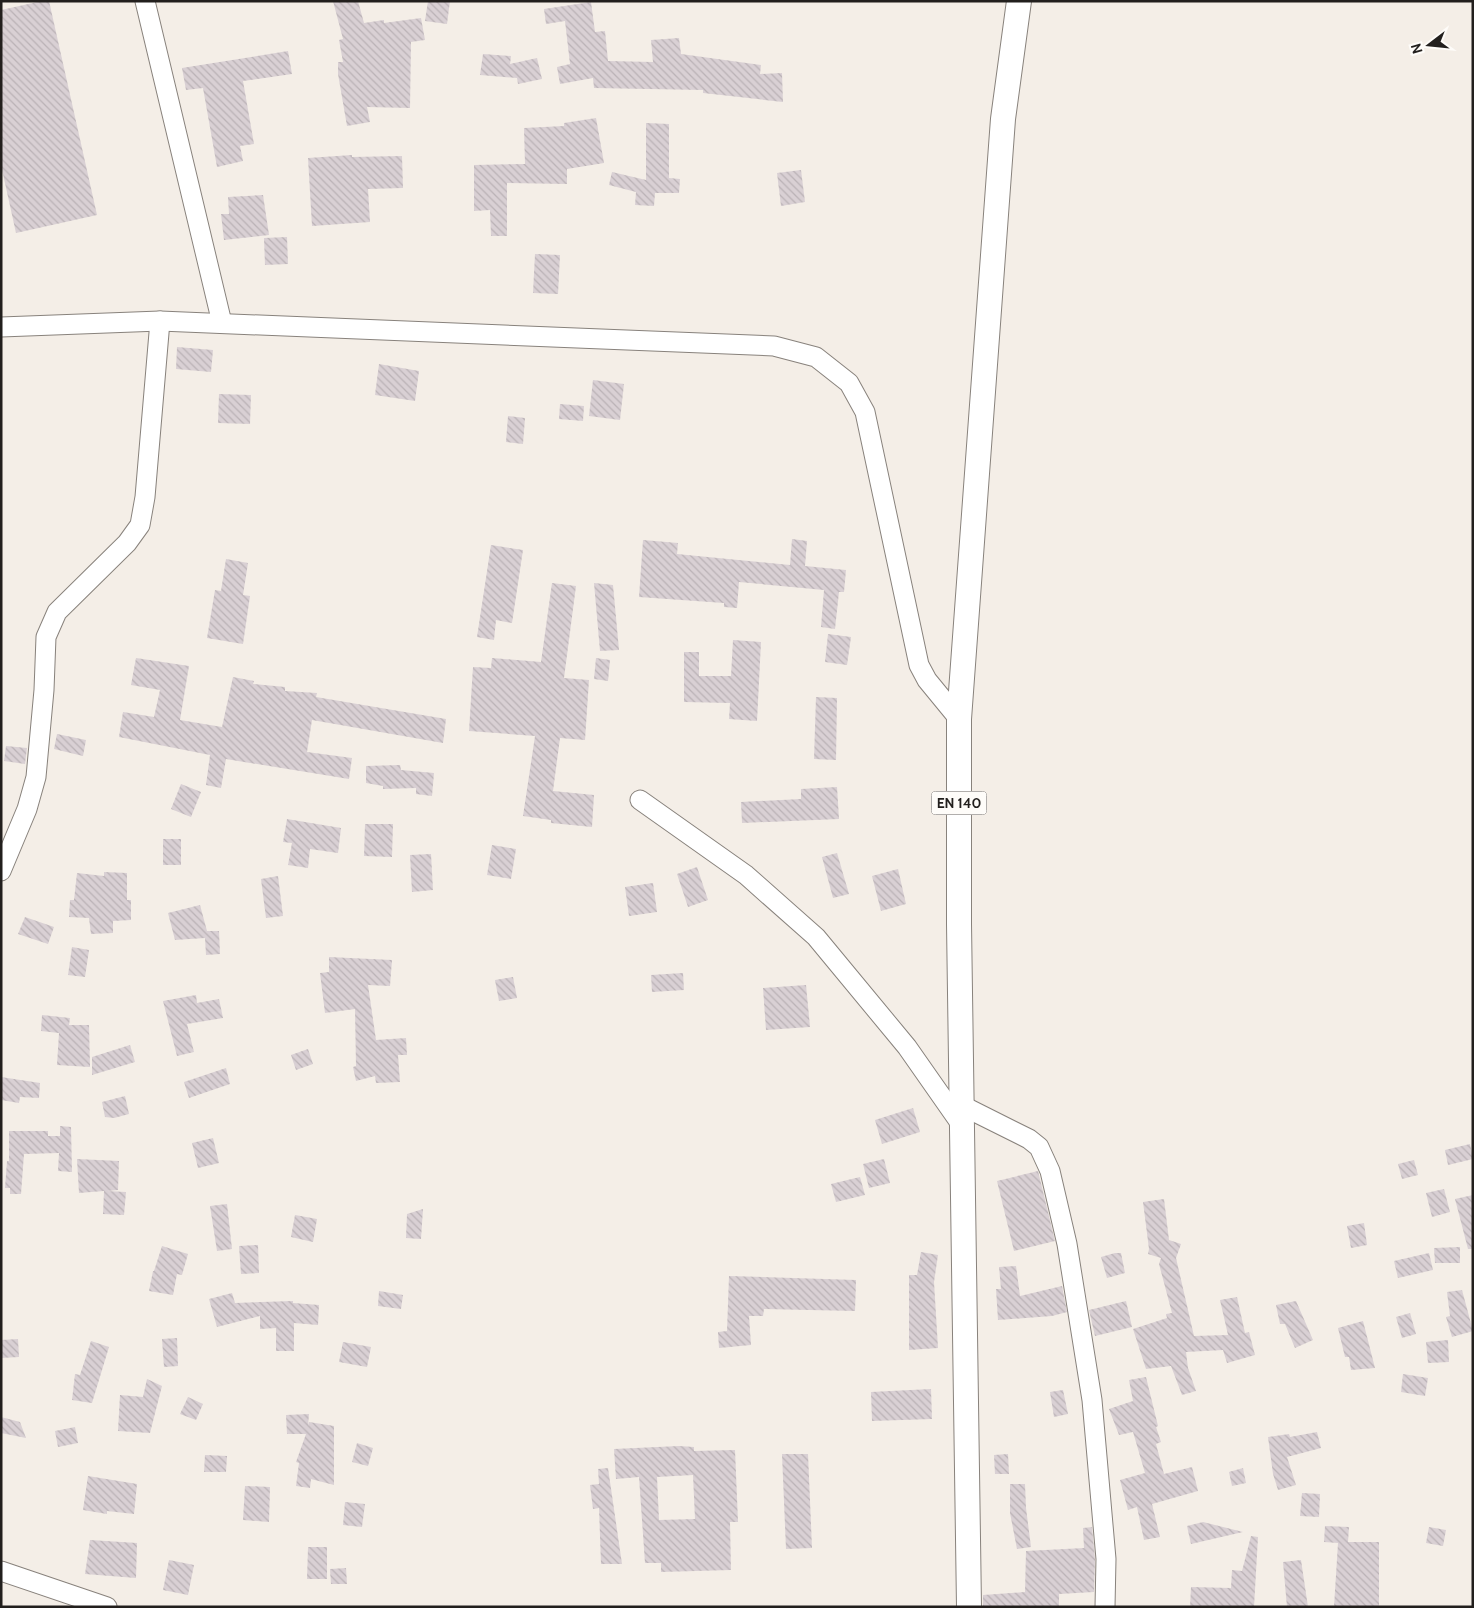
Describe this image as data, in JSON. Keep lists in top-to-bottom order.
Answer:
{
  "streets": {
    "main road": ["EN 140"]
  },
  "north": "left"
}
